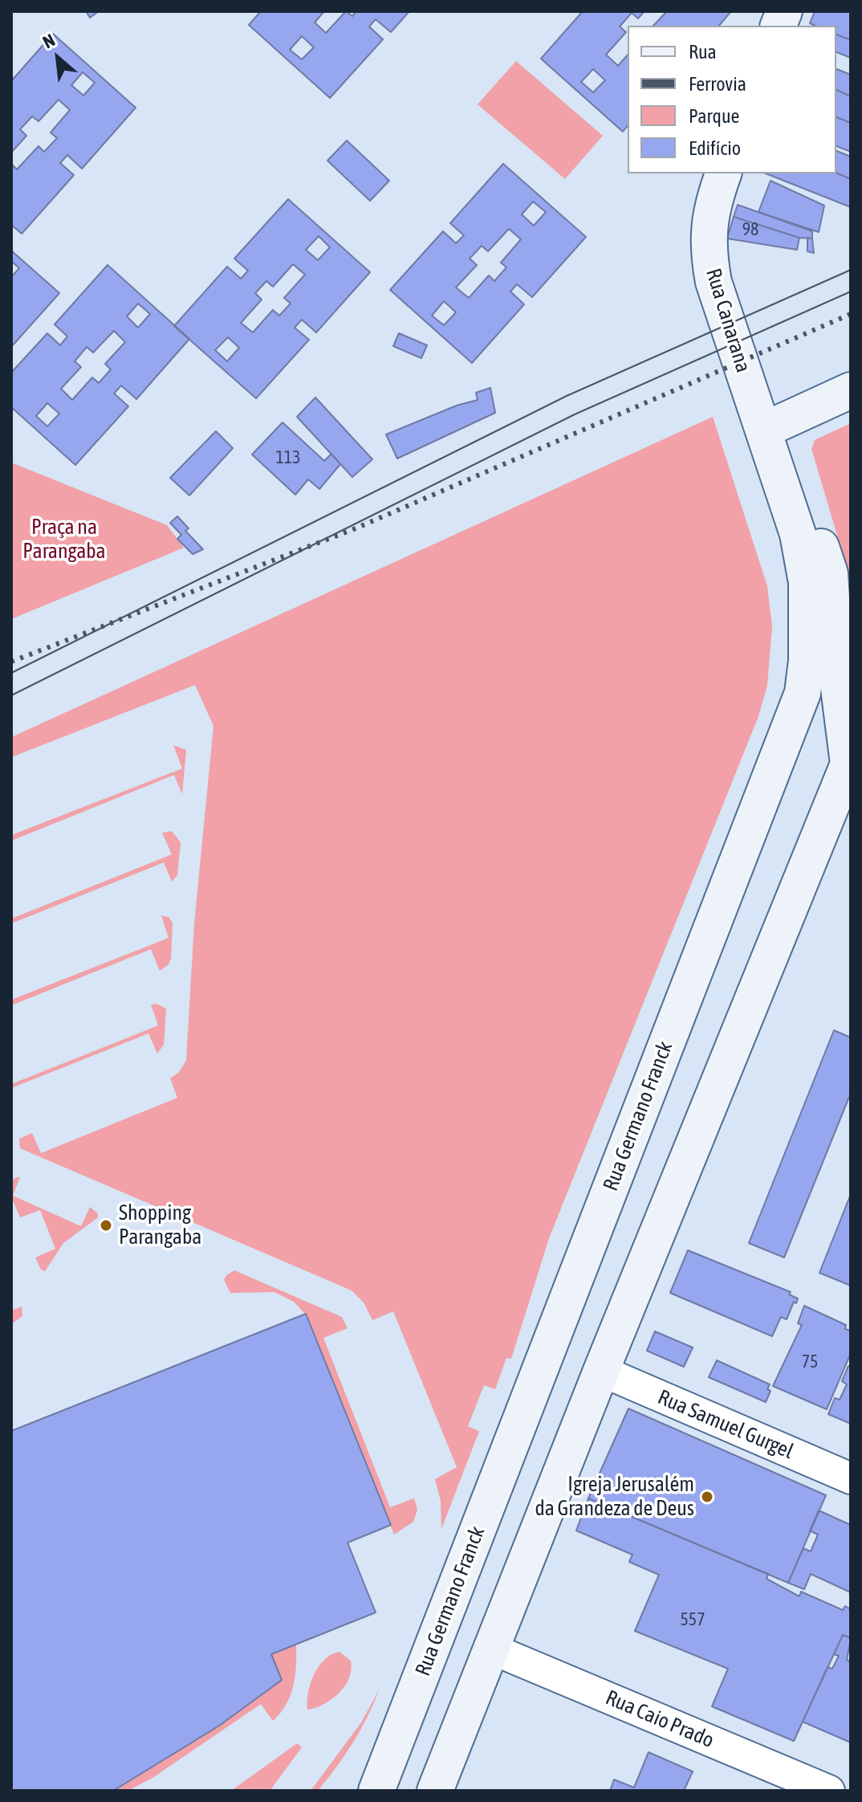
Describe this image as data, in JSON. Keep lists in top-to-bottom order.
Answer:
{
  "streets": {
    "main road": ["Rua Canarana", "Rua Germano Franck"],
    "street": ["Rua Samuel Gurgel", "Rua Caio Prado"]
  },
  "crossings": [
    ["Rua Canarana", "Rua Germano Franck"]
  ],
  "parks": ["Praça na Parangaba"],
  "places": ["Shopping Parangaba", "Igreja Jerusalém da Grandeza de Deus"],
  "house_numbers": [
    "98",
    "113",
    "75",
    "557"
  ],
  "legend": [
    "Rua",
    "Ferrovia",
    "Parque",
    "Edifício"
  ],
  "north": "top left"
}
